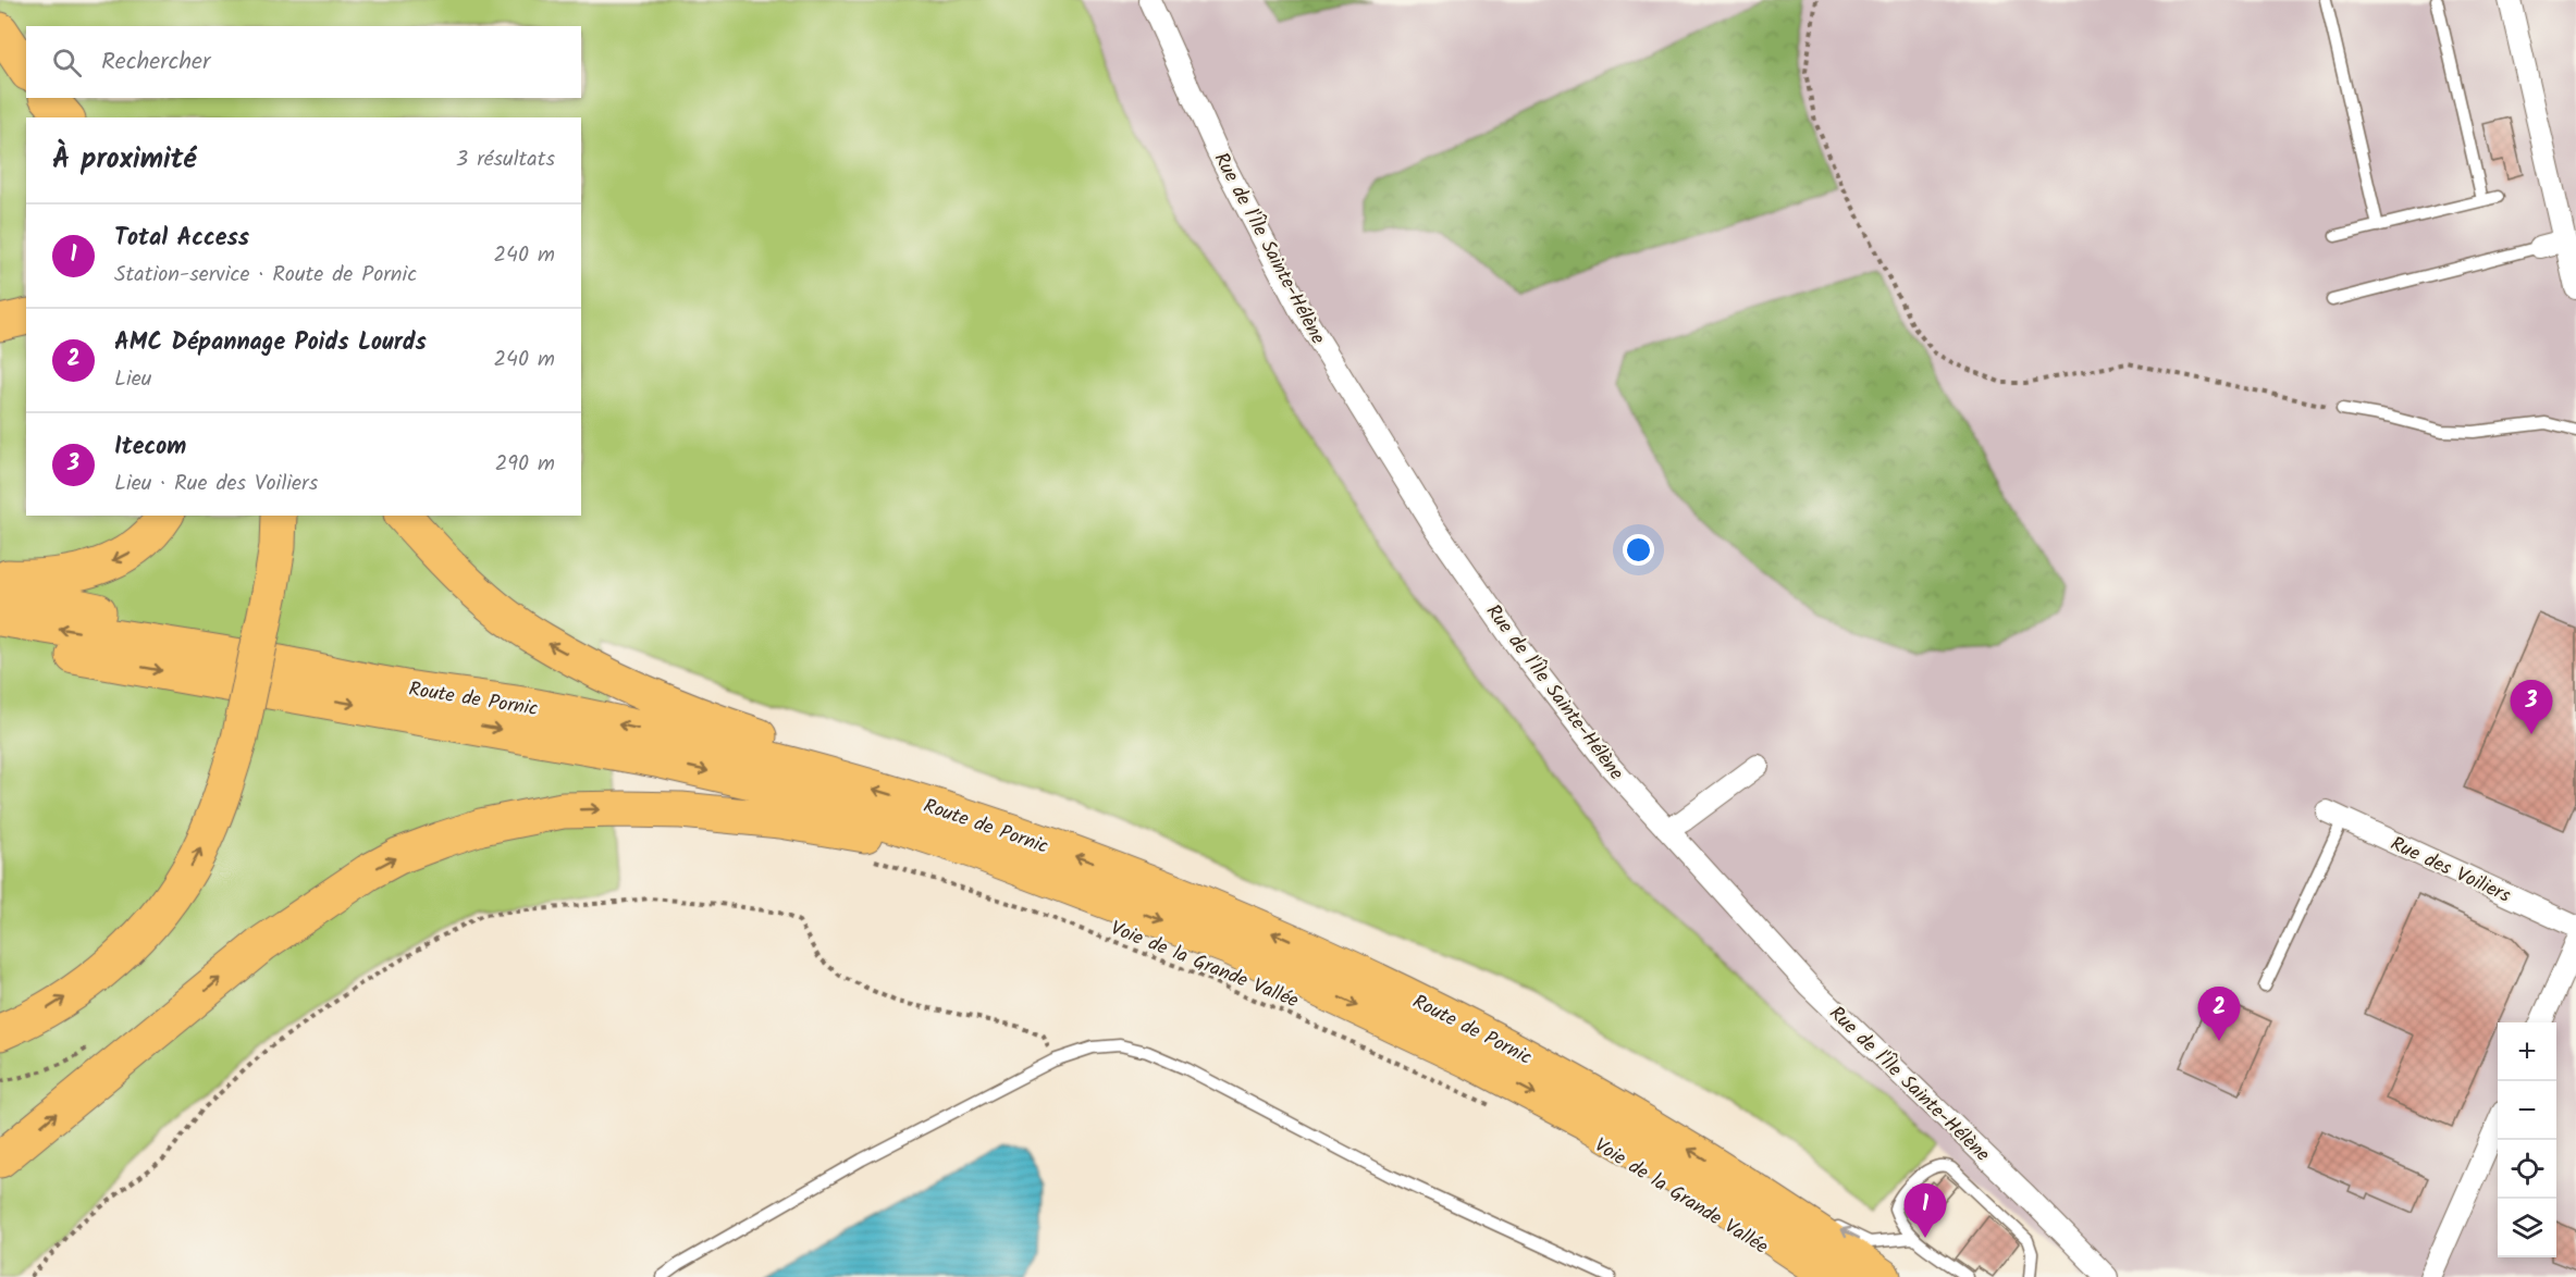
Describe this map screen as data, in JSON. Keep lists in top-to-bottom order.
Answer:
{
  "streets": {
    "highway": ["Route de Pornic"],
    "street": ["Rue de l'Île Sainte-Hélène", "Rue des Voiliers"],
    "path": ["Voie de la Grande Vallée"]
  },
  "page": {
    "search": "Rechercher",
    "heading": ["À proximité", "3 résultats"],
    "list": [
      {
        "mark": "1",
        "name": "Total Access",
        "note": "Station-service · Route de Pornic",
        "value": "240 m"
      },
      {
        "mark": "2",
        "name": "AMC Dépannage Poids Lourds",
        "note": "Lieu",
        "value": "240 m"
      },
      {
        "mark": "3",
        "name": "Itecom",
        "note": "Lieu · Rue des Voiliers",
        "value": "290 m"
      }
    ],
    "pins": ["3", "2", "1"],
    "map_buttons": ["+", "−"]
  }
}
